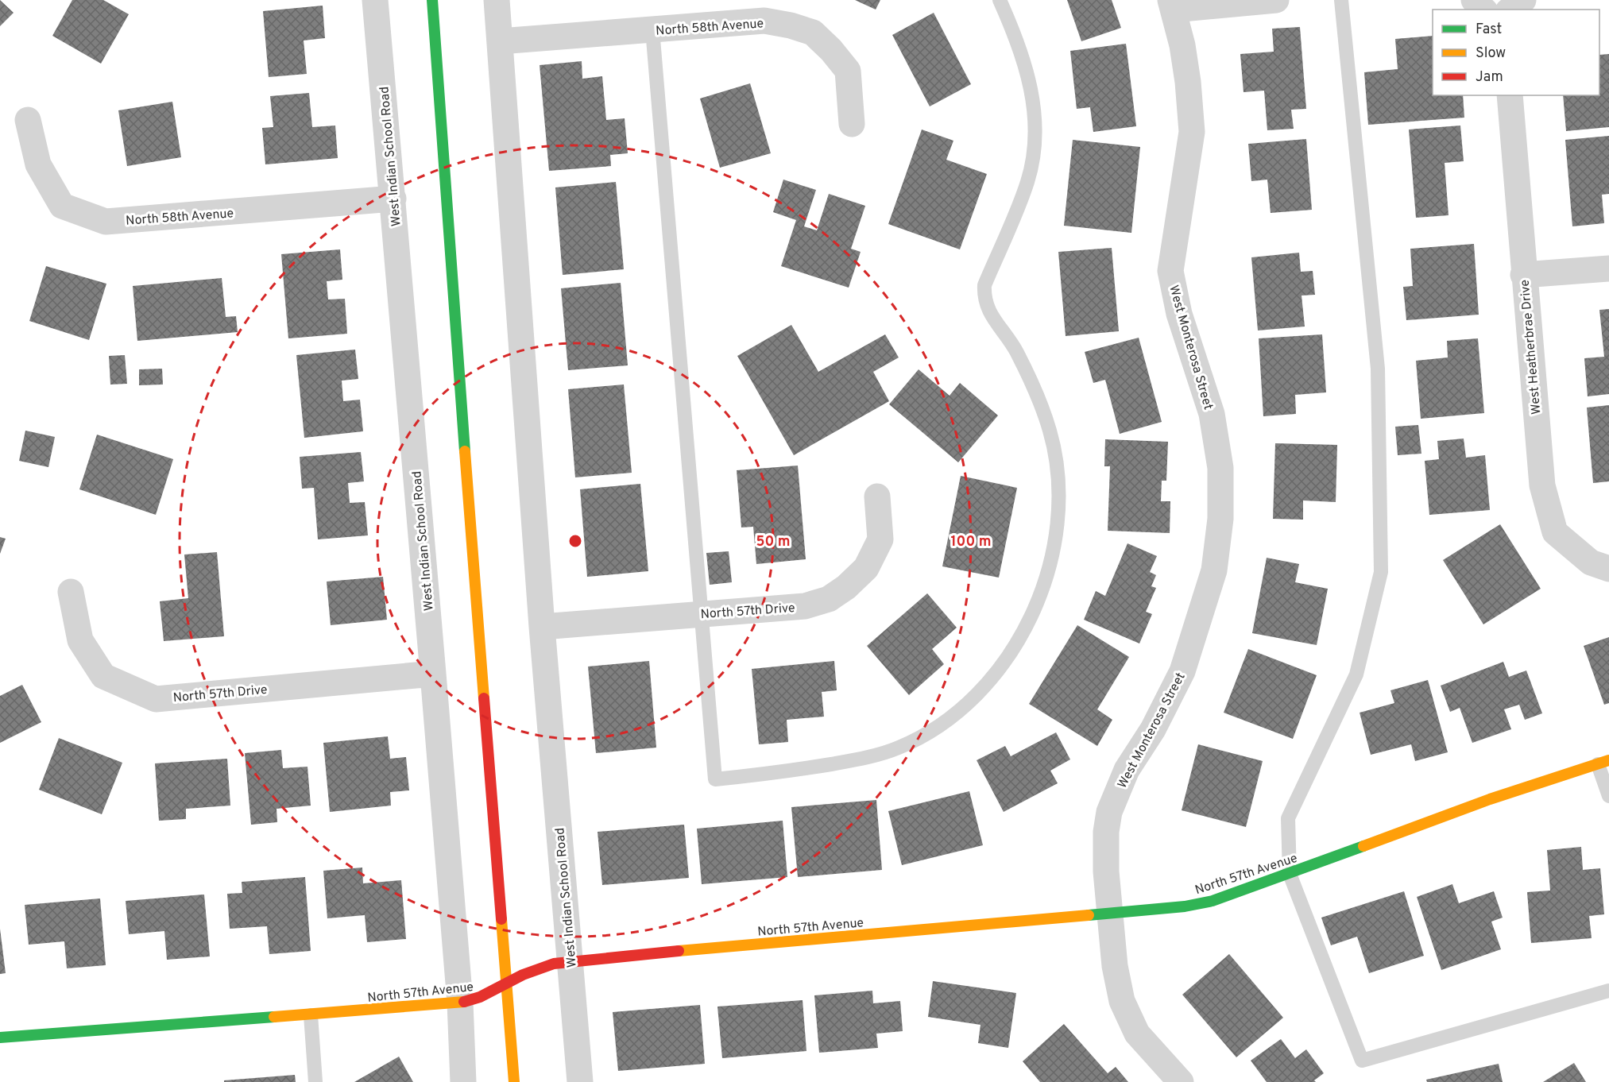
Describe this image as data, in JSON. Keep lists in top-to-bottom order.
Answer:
{
  "streets": {
    "street": [
      "North 58th Avenue",
      "West Indian School Road",
      "West Monterosa Street",
      "West Heatherbrae Drive",
      "North 57th Drive",
      "North 57th Avenue"
    ]
  },
  "crossings": [
    ["North 58th Avenue", "West Indian School Road"],
    ["West Indian School Road", "North 57th Drive"],
    ["West Indian School Road", "North 57th Avenue"],
    ["West Monterosa Street", "North 57th Avenue"]
  ],
  "legend": ["Fast", "Slow", "Jam"],
  "rings": ["50 m", "100 m"]
}
